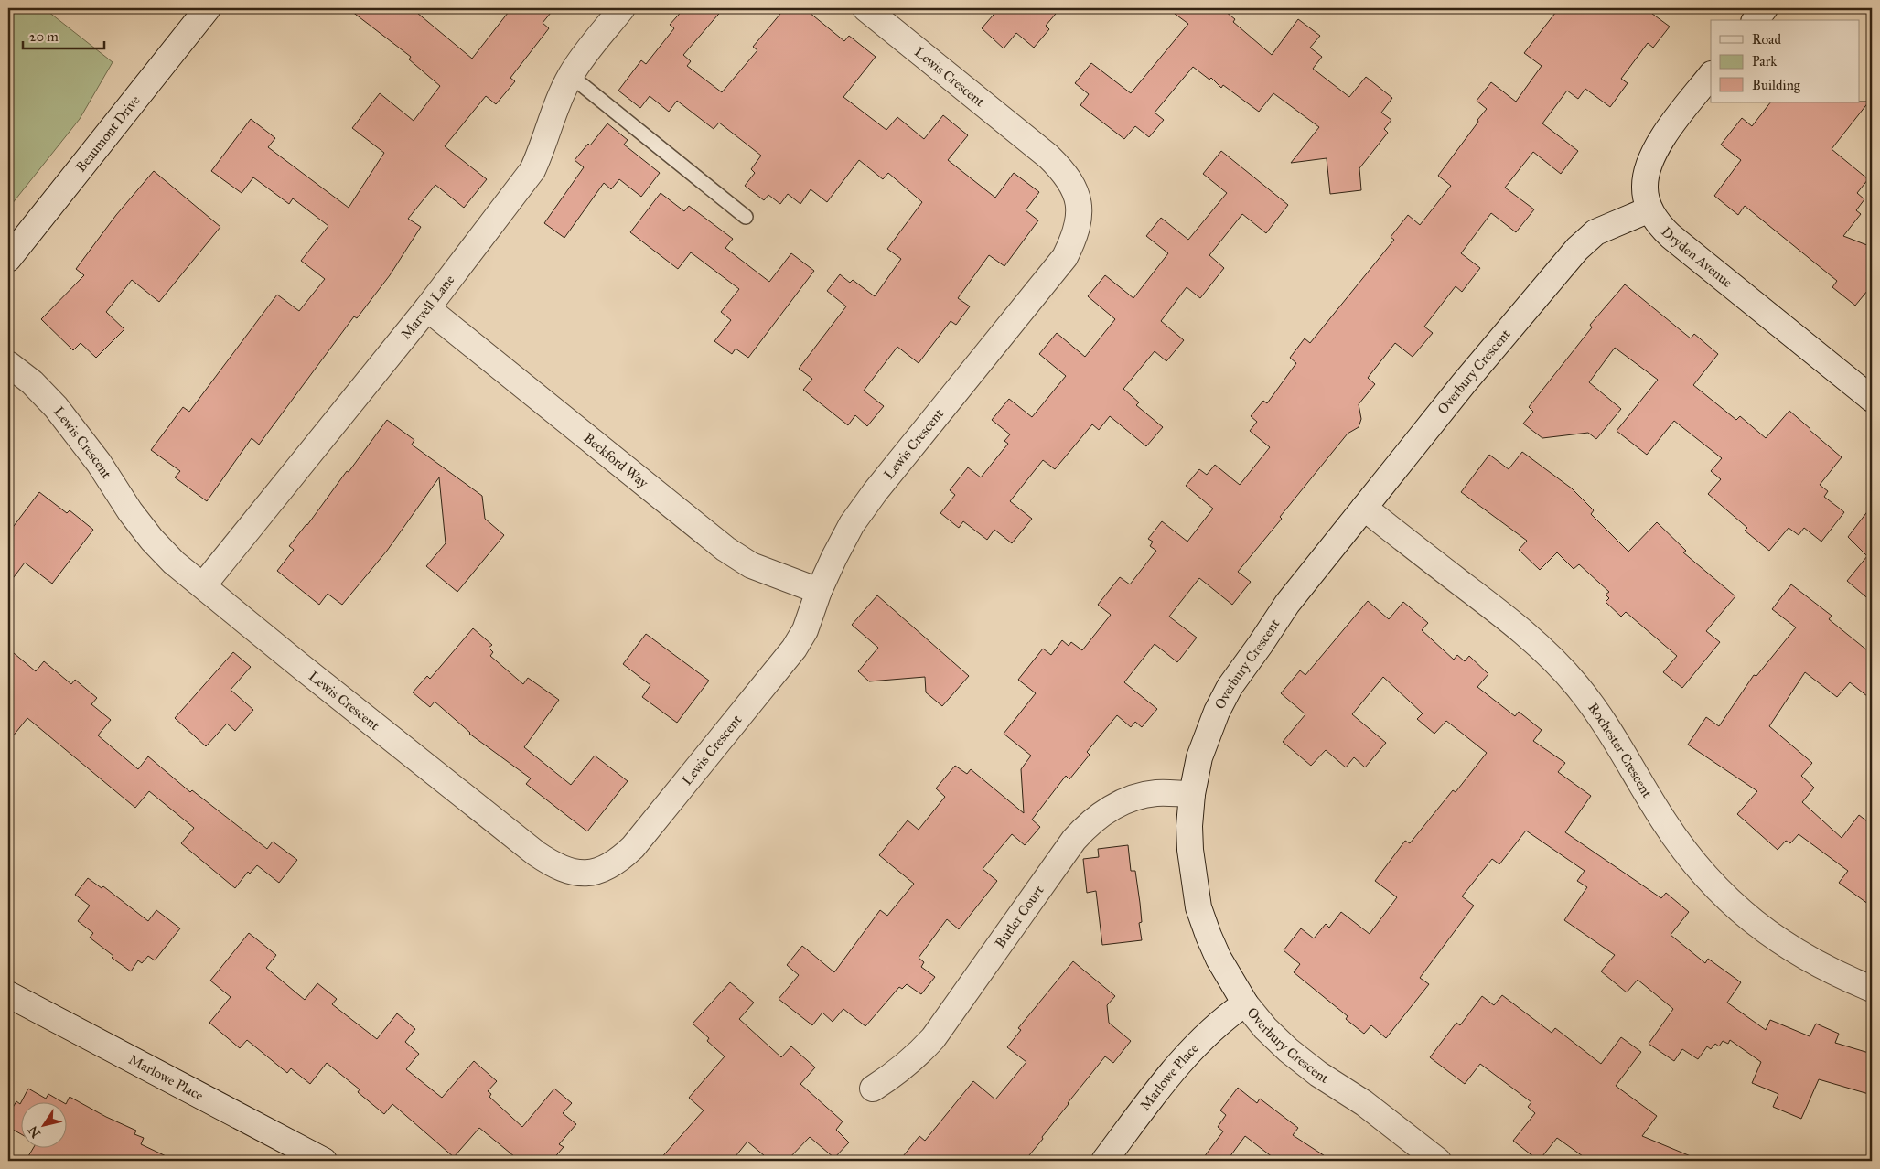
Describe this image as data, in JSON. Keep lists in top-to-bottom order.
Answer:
{
  "streets": {
    "street": [
      "Lewis Crescent",
      "Beaumont Drive",
      "Dryden Avenue",
      "Marvell Lane",
      "Overbury Crescent",
      "Beckford Way",
      "Rochester Crescent",
      "Butler Court",
      "Marlowe Place"
    ]
  },
  "crossings": [
    ["Lewis Crescent", "Marvell Lane"],
    ["Lewis Crescent", "Beckford Way"],
    ["Dryden Avenue", "Overbury Crescent"],
    ["Marvell Lane", "Beckford Way"],
    ["Overbury Crescent", "Rochester Crescent"],
    ["Overbury Crescent", "Butler Court"],
    ["Overbury Crescent", "Marlowe Place"]
  ],
  "legend": ["Road", "Park", "Building"],
  "scale_bar": "20 m",
  "north": "bottom left"
}
